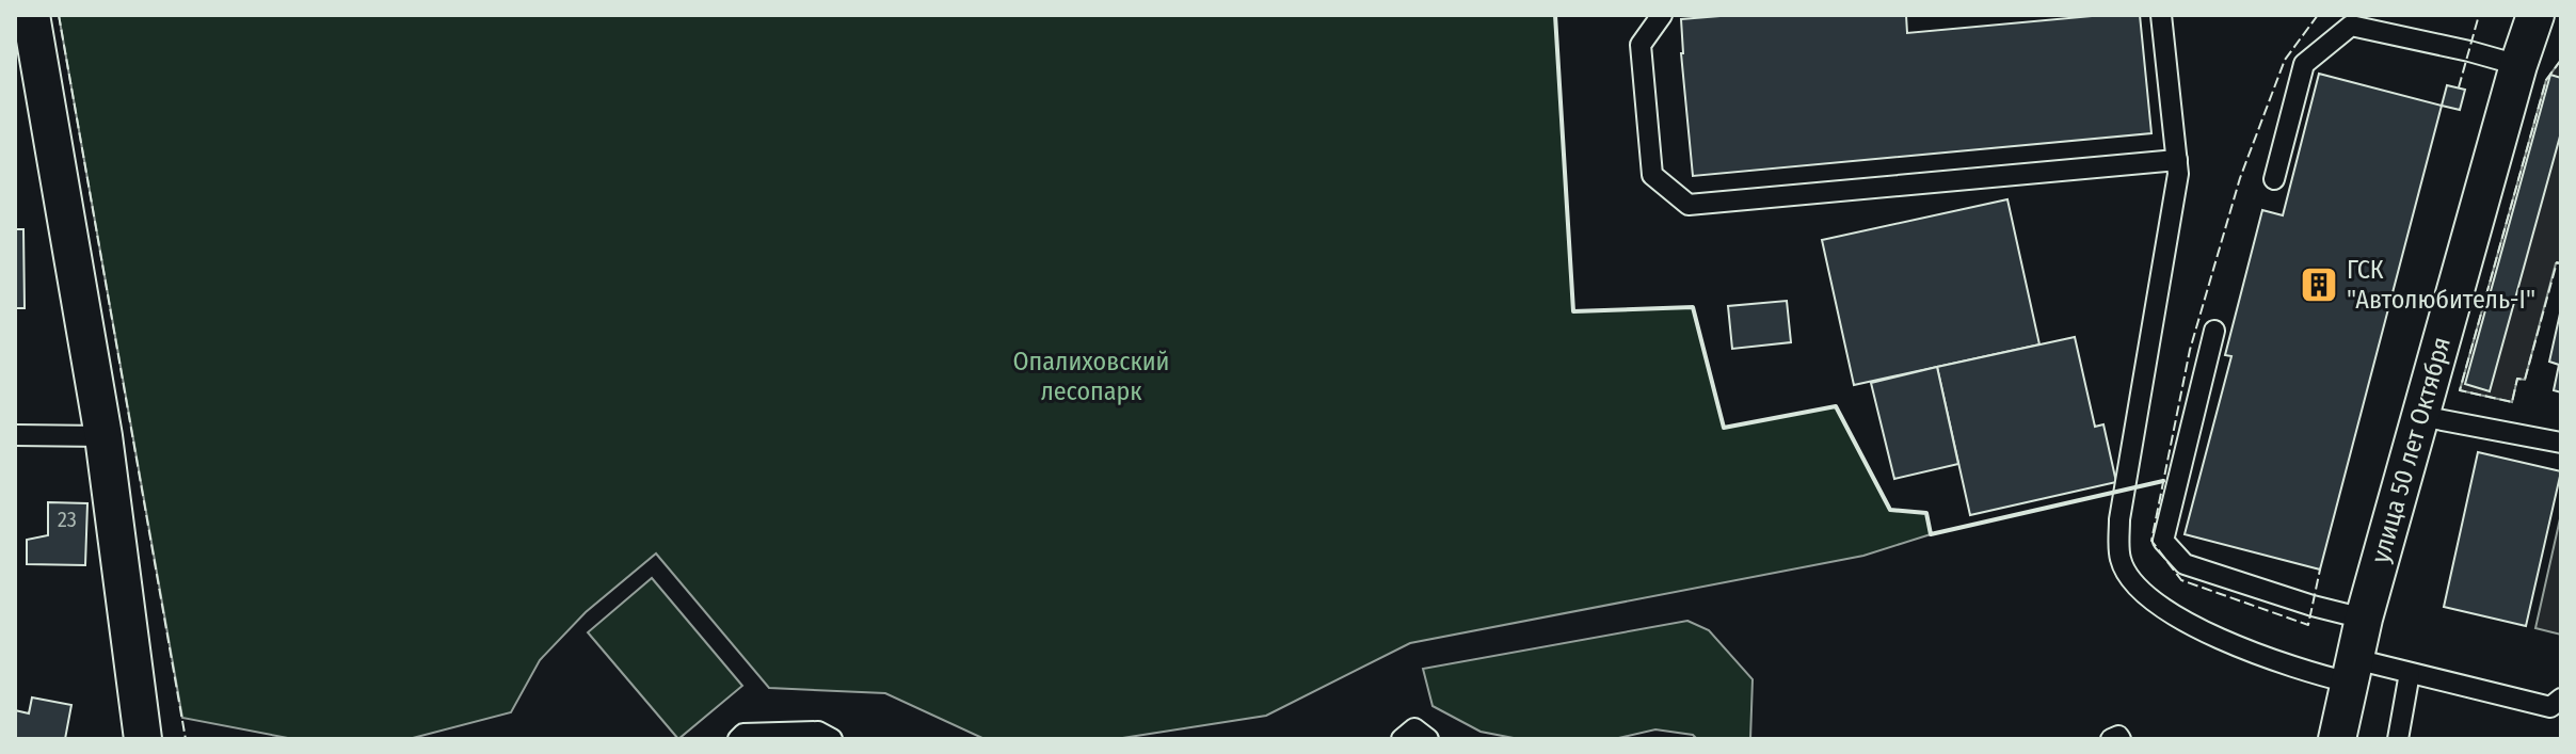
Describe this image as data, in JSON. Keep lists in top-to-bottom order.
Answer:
{
  "streets": {
    "street": ["улица 50 лет Октября"]
  },
  "parks": ["Опалиховский лесопарк"],
  "places": {
    "building": ["ГСК \"Автолюбитель-I\""]
  },
  "house_numbers": ["23"]
}
